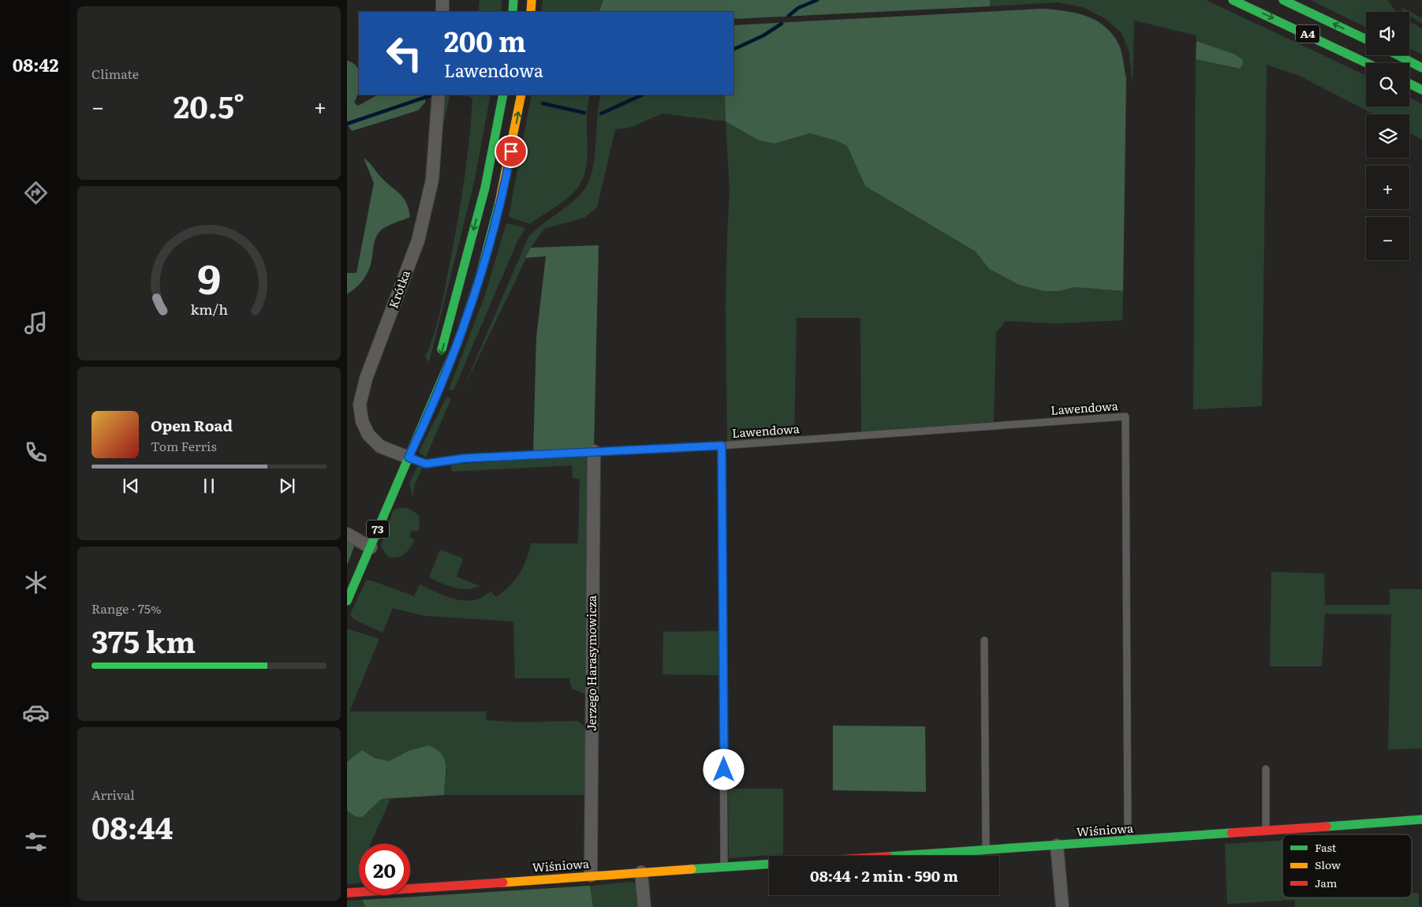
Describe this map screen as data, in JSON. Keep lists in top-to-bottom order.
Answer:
{
  "streets": {
    "main road": ["A4", "73", "Wiśniowa"],
    "street": ["Krótka", "Jerzego Harasymowicza"],
    "lane": ["Lawendowa"]
  },
  "crossings": [
    ["Krótka", "Lawendowa"],
    ["Krótka", "73"],
    ["Lawendowa", "73"],
    ["Lawendowa", "Jerzego Harasymowicza"],
    ["Lawendowa", "Wiśniowa"],
    ["Jerzego Harasymowicza", "Wiśniowa"]
  ],
  "legend": ["Fast", "Slow", "Jam"],
  "page": {
    "tabs": "08:42",
    "tile": [
      "Climate",
      ["Range · 75%", "375 km"],
      ["Arrival", "08:44"]
    ],
    "map_buttons": ["+", "−"],
    "turn": ["200 m", "Lawendowa"],
    "heat": ["−", "20.5°", "+"],
    "song": ["Open Road", "Tom Ferris"],
    "limit": "20",
    "trip": "08:44 · 2 min · 590 m",
    "gauge": ["9", "km/h"]
  }
}
